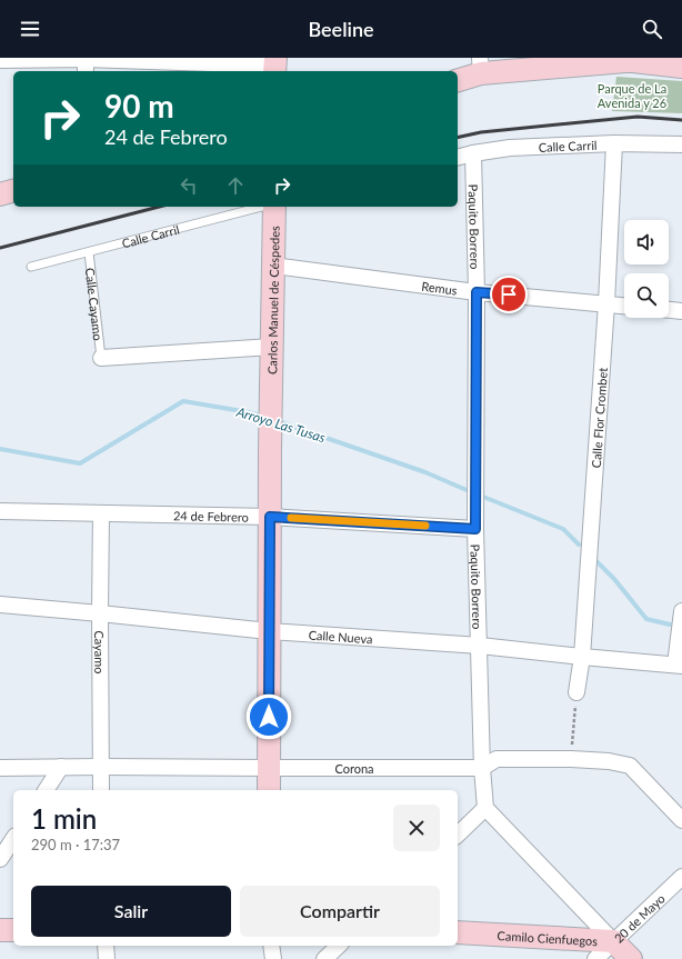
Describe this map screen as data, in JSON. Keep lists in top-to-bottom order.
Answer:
{
  "streets": {
    "street": [
      "Calle Carril",
      "Paquito Borrero",
      "Remus",
      "Carlos Manuel de Céspedes",
      "Calle Flor Crombet",
      "24 de Febrero",
      "Calle Nueva",
      "Cayamo",
      "Corona",
      "20 de Mayo",
      "Camilo Cienfuegos"
    ],
    "lane": ["Calle Cayamo"]
  },
  "crossings": [
    ["Calle Carril", "Paquito Borrero"],
    ["Calle Carril", "Calle Cayamo"],
    ["Calle Carril", "Calle Flor Crombet"],
    ["Paquito Borrero", "Remus"],
    ["Paquito Borrero", "24 de Febrero"],
    ["Paquito Borrero", "Calle Nueva"],
    ["Paquito Borrero", "Corona"],
    ["Remus", "Carlos Manuel de Céspedes"],
    ["Remus", "Calle Flor Crombet"],
    ["Carlos Manuel de Céspedes", "24 de Febrero"],
    ["Calle Flor Crombet", "Calle Nueva"],
    ["24 de Febrero", "Cayamo"],
    ["Calle Nueva", "Cayamo"],
    ["Cayamo", "Corona"],
    ["20 de Mayo", "Camilo Cienfuegos"]
  ],
  "water": ["Arroyo Las Tusas"],
  "parks": ["Parque de La Avenida y 26"],
  "page": {
    "header": "Beeline",
    "turn": ["90 m", "24 de Febrero"],
    "heading": ["1 min", "290 m · 17:37"],
    "buttons": ["Salir", "Compartir"]
  }
}
